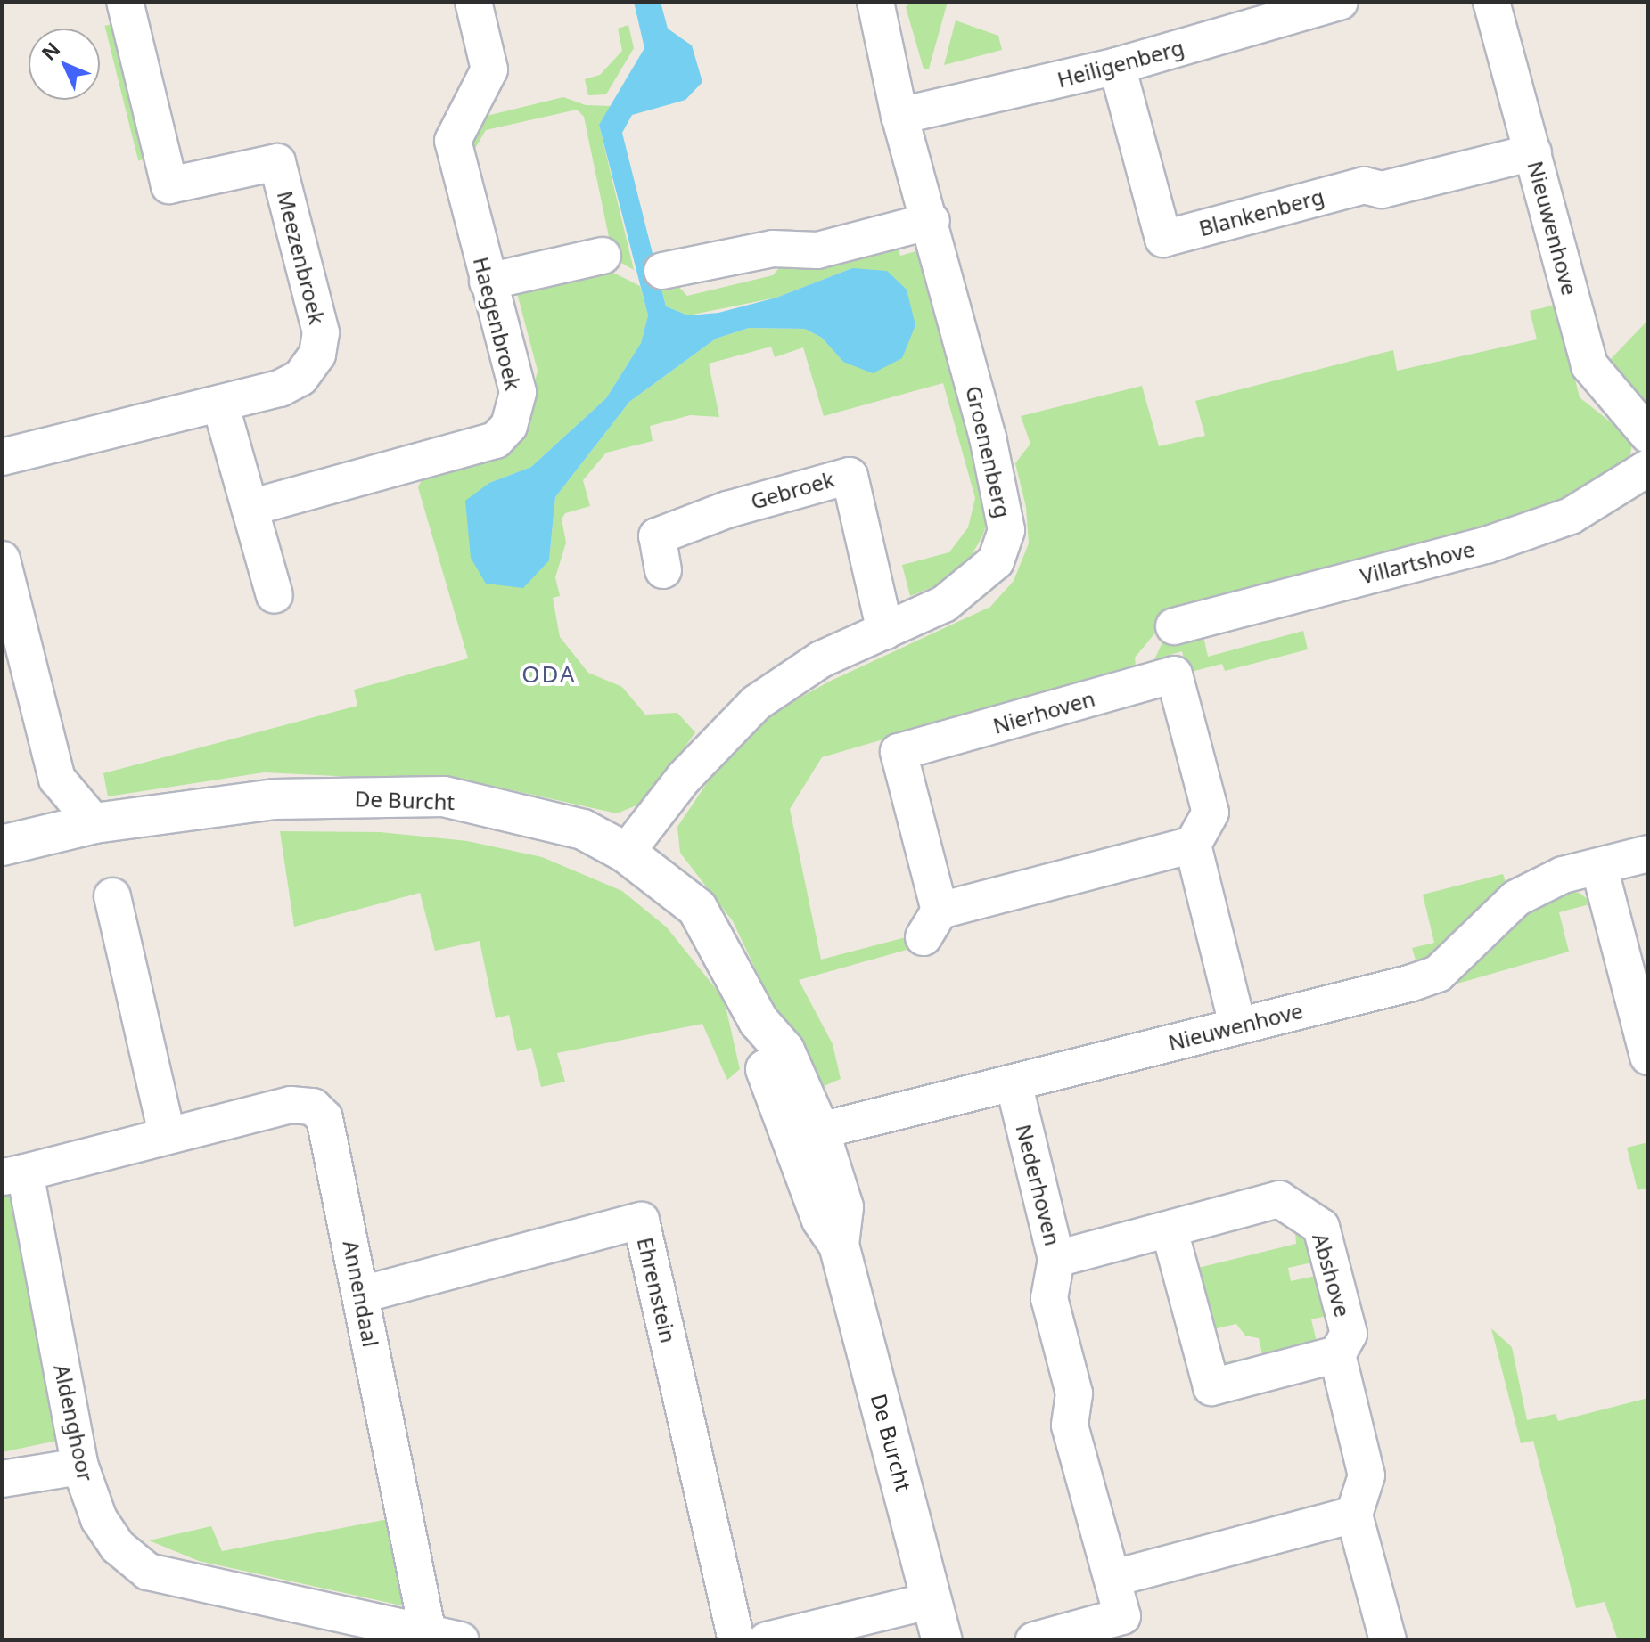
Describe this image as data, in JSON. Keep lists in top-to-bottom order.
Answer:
{
  "streets": {
    "street": [
      "Heiligenberg",
      "Blankenberg",
      "Nieuwenhove",
      "Meezenbroek",
      "Haegenbroek",
      "Groenenberg",
      "Gebroek",
      "Villartshove",
      "Nierhoven",
      "De Burcht",
      "Nederhoven",
      "Abshove",
      "Ehrenstein",
      "Annendaal",
      "Aldenghoor"
    ]
  },
  "crossings": [
    ["Heiligenberg", "Blankenberg"],
    ["Heiligenberg", "Groenenberg"],
    ["Blankenberg", "Nieuwenhove"],
    ["Nieuwenhove", "De Burcht"],
    ["Nieuwenhove", "Nederhoven"],
    ["Groenenberg", "Gebroek"],
    ["Groenenberg", "De Burcht"],
    ["Nederhoven", "Abshove"],
    ["Ehrenstein", "Annendaal"],
    ["Annendaal", "Aldenghoor"]
  ],
  "districts": ["ODA"],
  "north": "top left"
}
